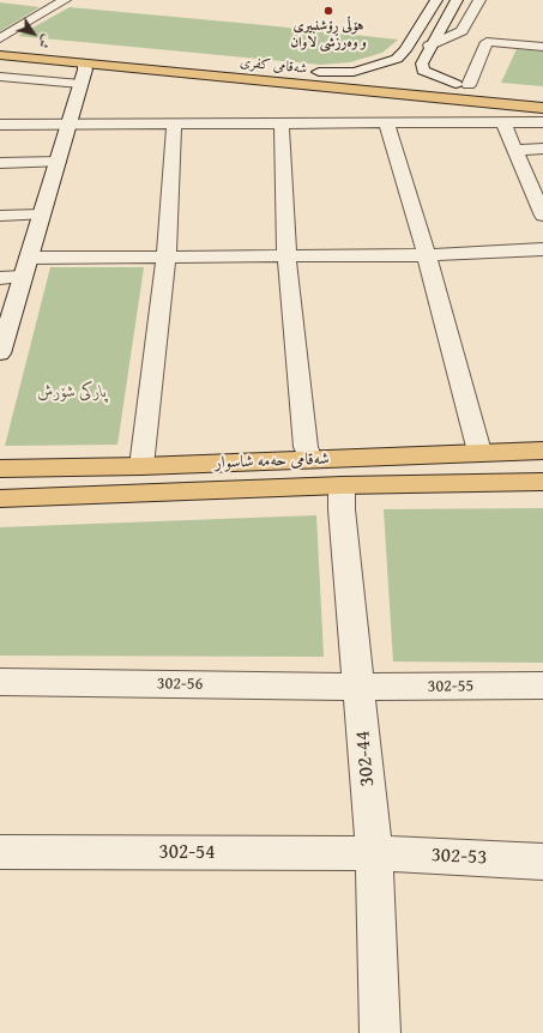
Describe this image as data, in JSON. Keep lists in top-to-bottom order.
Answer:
{
  "streets": {
    "main road": ["شەقامی کفری", "شەقامی حەمە شاسوار"],
    "street": [
      "302-56",
      "302-55",
      "302-44",
      "302-54",
      "302-53"
    ]
  },
  "crossings": [
    ["شەقامی حەمە شاسوار", "302-44"],
    ["302-56", "302-55"],
    ["302-56", "302-44"],
    ["302-55", "302-44"],
    ["302-44", "302-54"],
    ["302-44", "302-53"],
    ["302-54", "302-53"]
  ],
  "parks": ["پارکی شۆرش"],
  "places": ["هۆڵی ڕۆشنبیری و وەرزشی لاوان"],
  "north": "bottom right"
}
